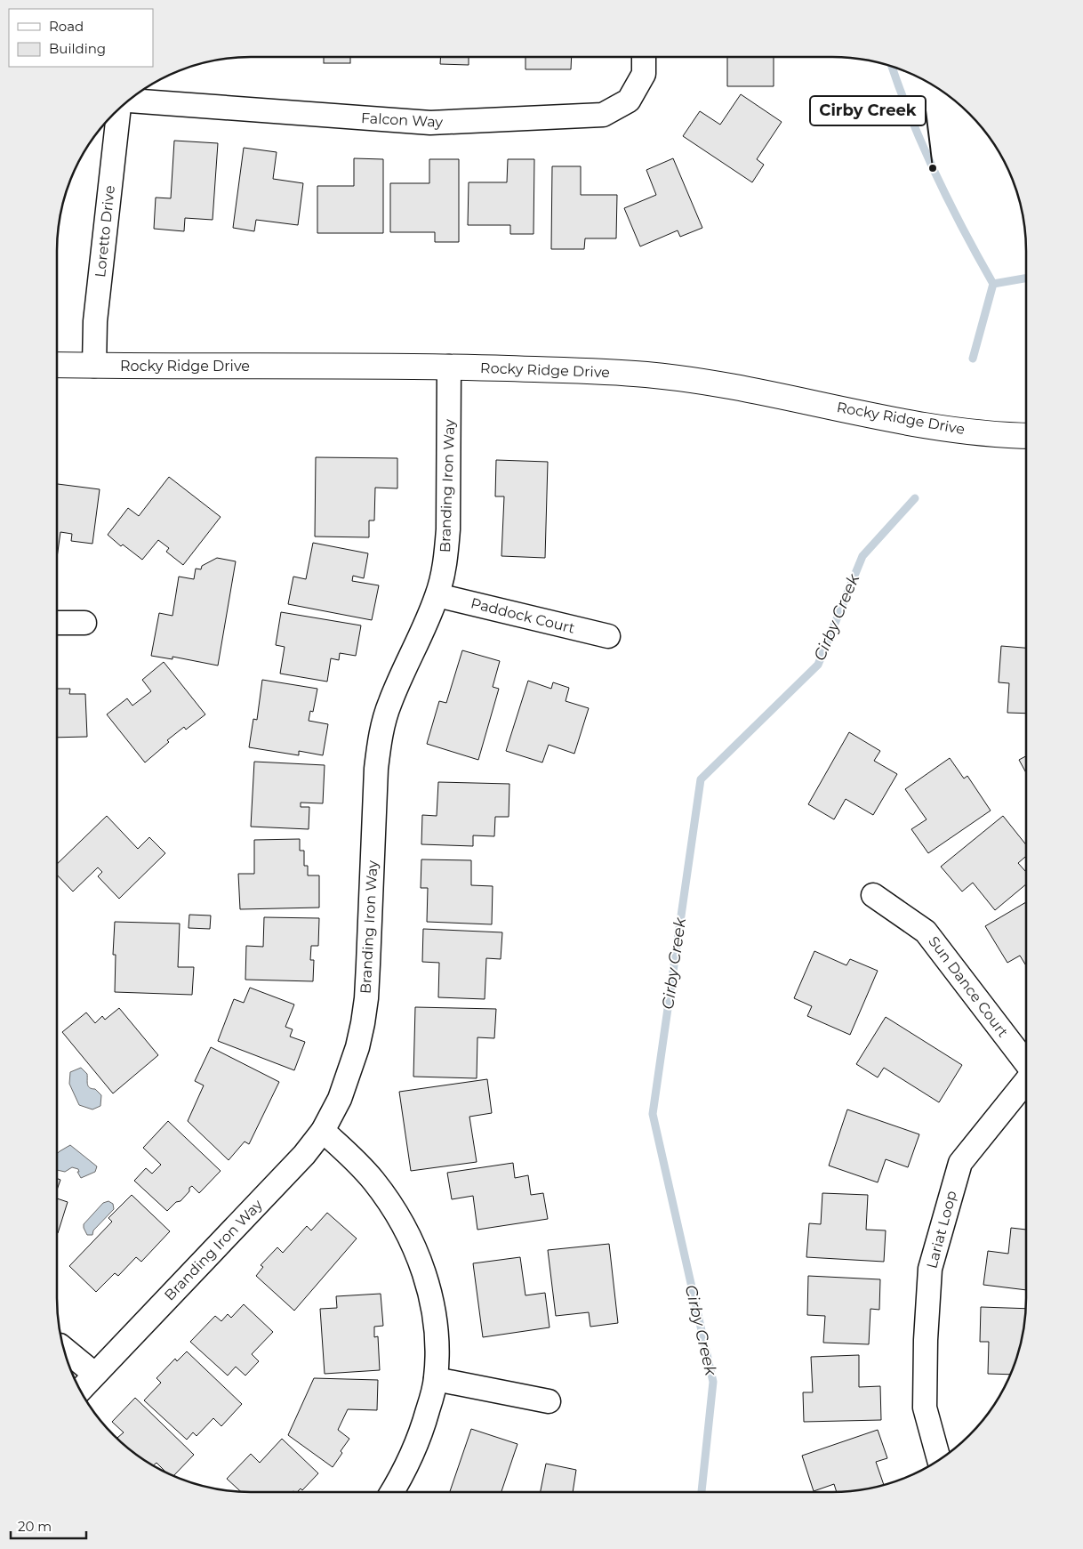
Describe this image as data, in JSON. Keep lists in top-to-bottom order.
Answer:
{
  "streets": {
    "main road": ["Rocky Ridge Drive"],
    "street": [
      "Falcon Way",
      "Loretto Drive",
      "Branding Iron Way",
      "Paddock Court",
      "Sun Dance Court",
      "Lariat Loop"
    ]
  },
  "crossings": [
    ["Loretto Drive", "Rocky Ridge Drive"],
    ["Rocky Ridge Drive", "Branding Iron Way"],
    ["Branding Iron Way", "Paddock Court"]
  ],
  "water": ["Cirby Creek"],
  "places": ["Cirby Creek"],
  "legend": ["Road", "Building"],
  "scale_bar": "20 m"
}
